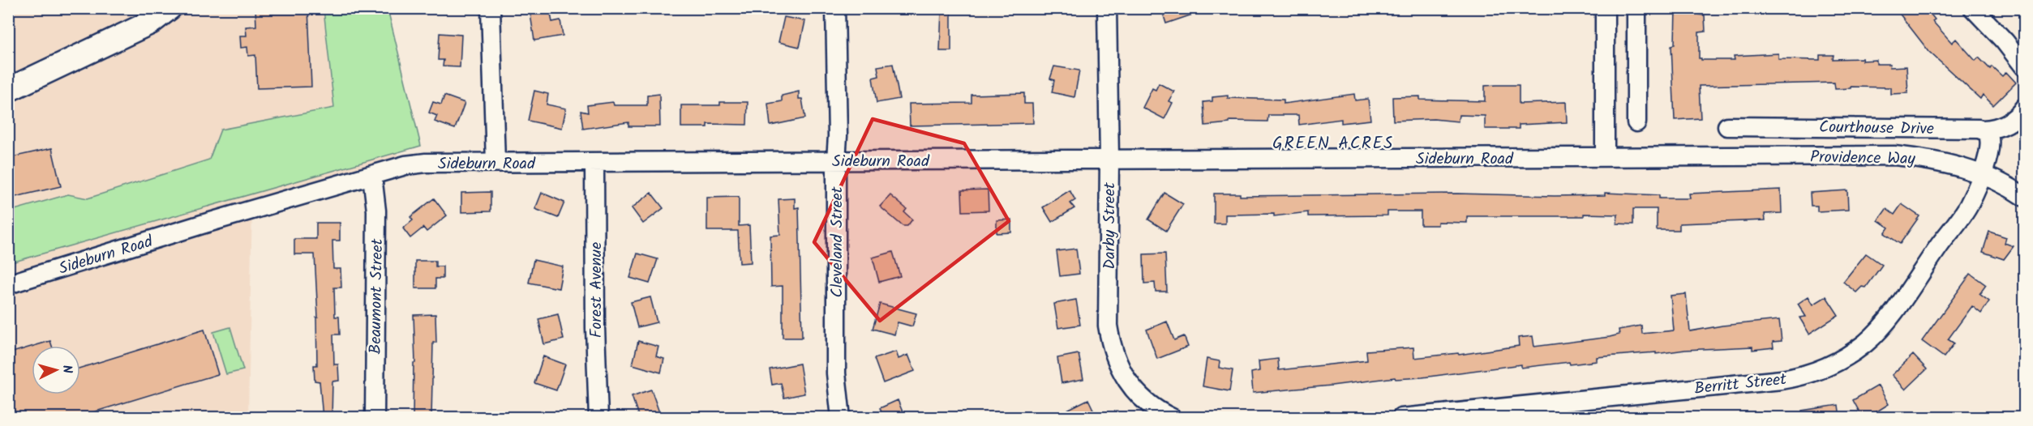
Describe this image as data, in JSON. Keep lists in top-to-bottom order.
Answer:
{
  "streets": {
    "street": [
      "Courthouse Drive",
      "Providence Way",
      "Sideburn Road",
      "Darby Street",
      "Cleveland Street",
      "Forest Avenue",
      "Beaumont Street",
      "Berritt Street"
    ]
  },
  "crossings": [
    ["Providence Way", "Sideburn Road"],
    ["Providence Way", "Berritt Street"],
    ["Sideburn Road", "Darby Street"],
    ["Sideburn Road", "Cleveland Street"],
    ["Sideburn Road", "Forest Avenue"],
    ["Sideburn Road", "Beaumont Street"]
  ],
  "districts": ["GREEN ACRES"],
  "north": "right"
}
